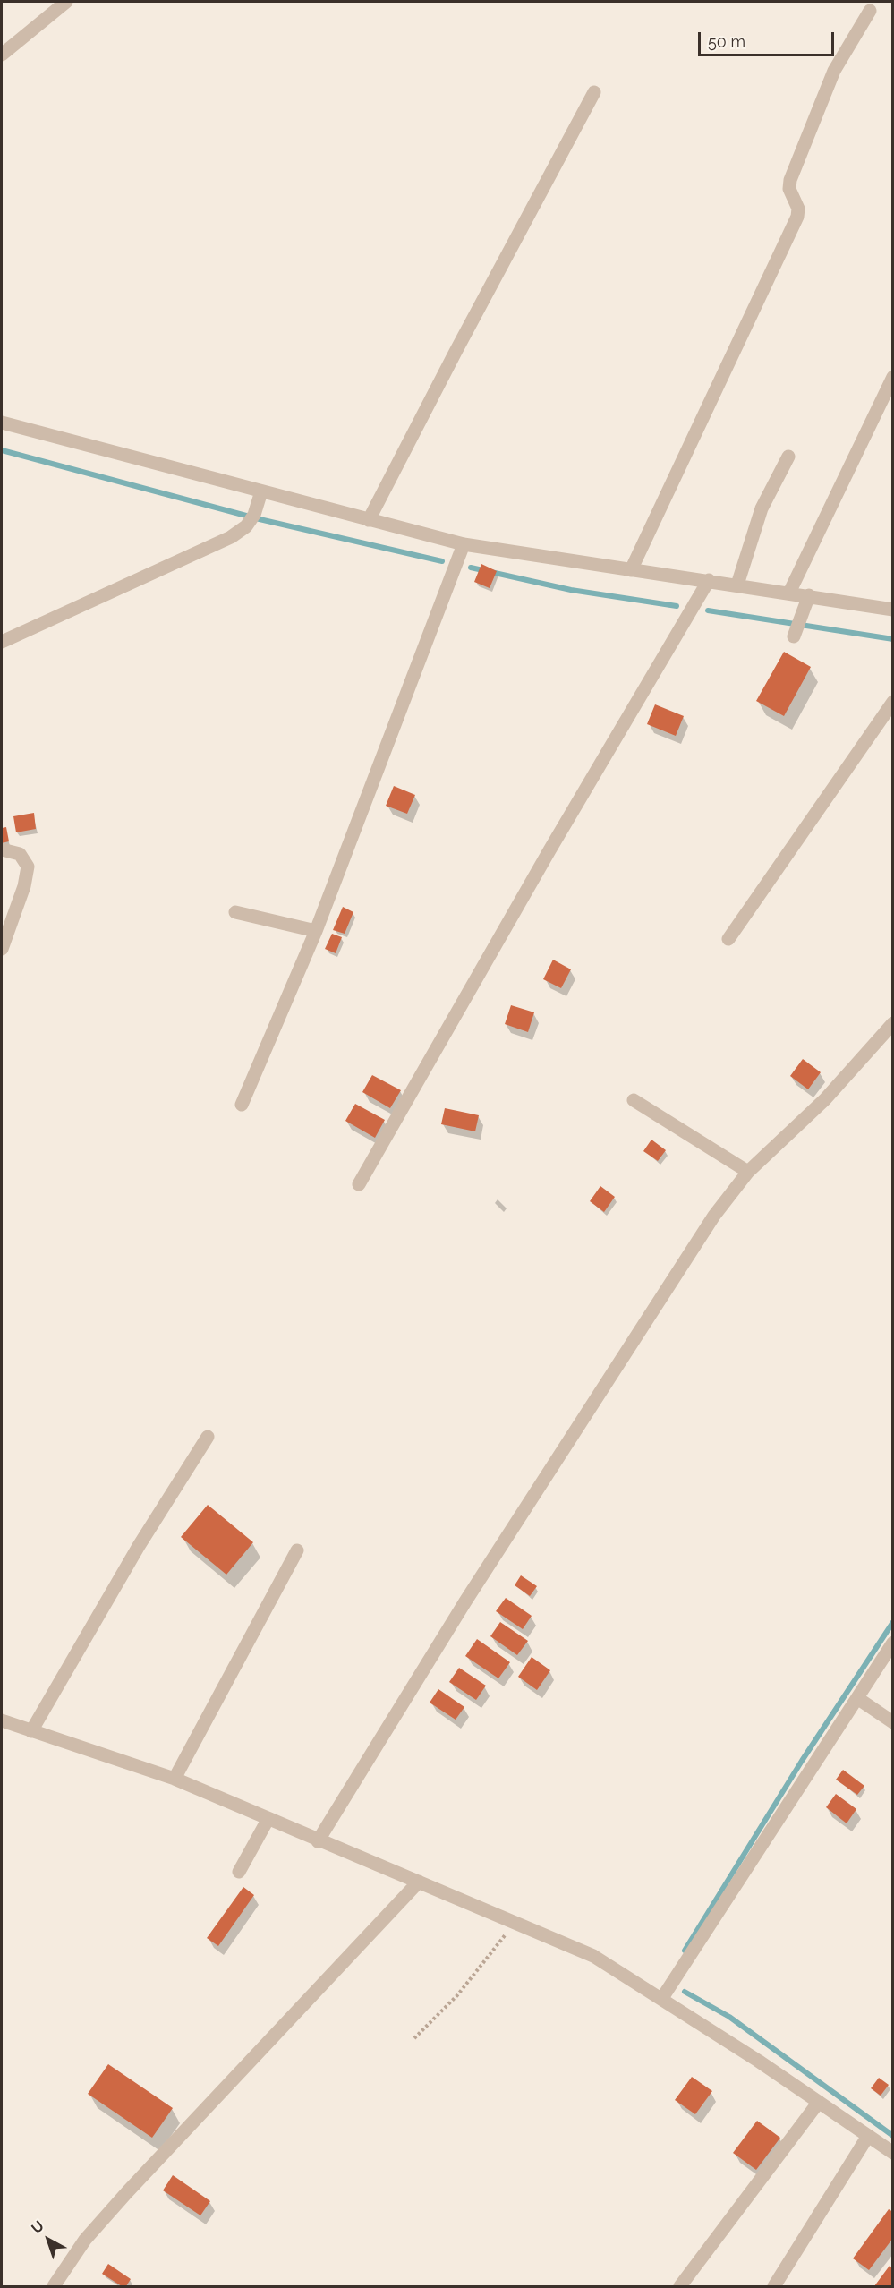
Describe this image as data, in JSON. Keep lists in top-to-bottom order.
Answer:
{
  "scale_bar": "50 m",
  "north": "top left"
}
